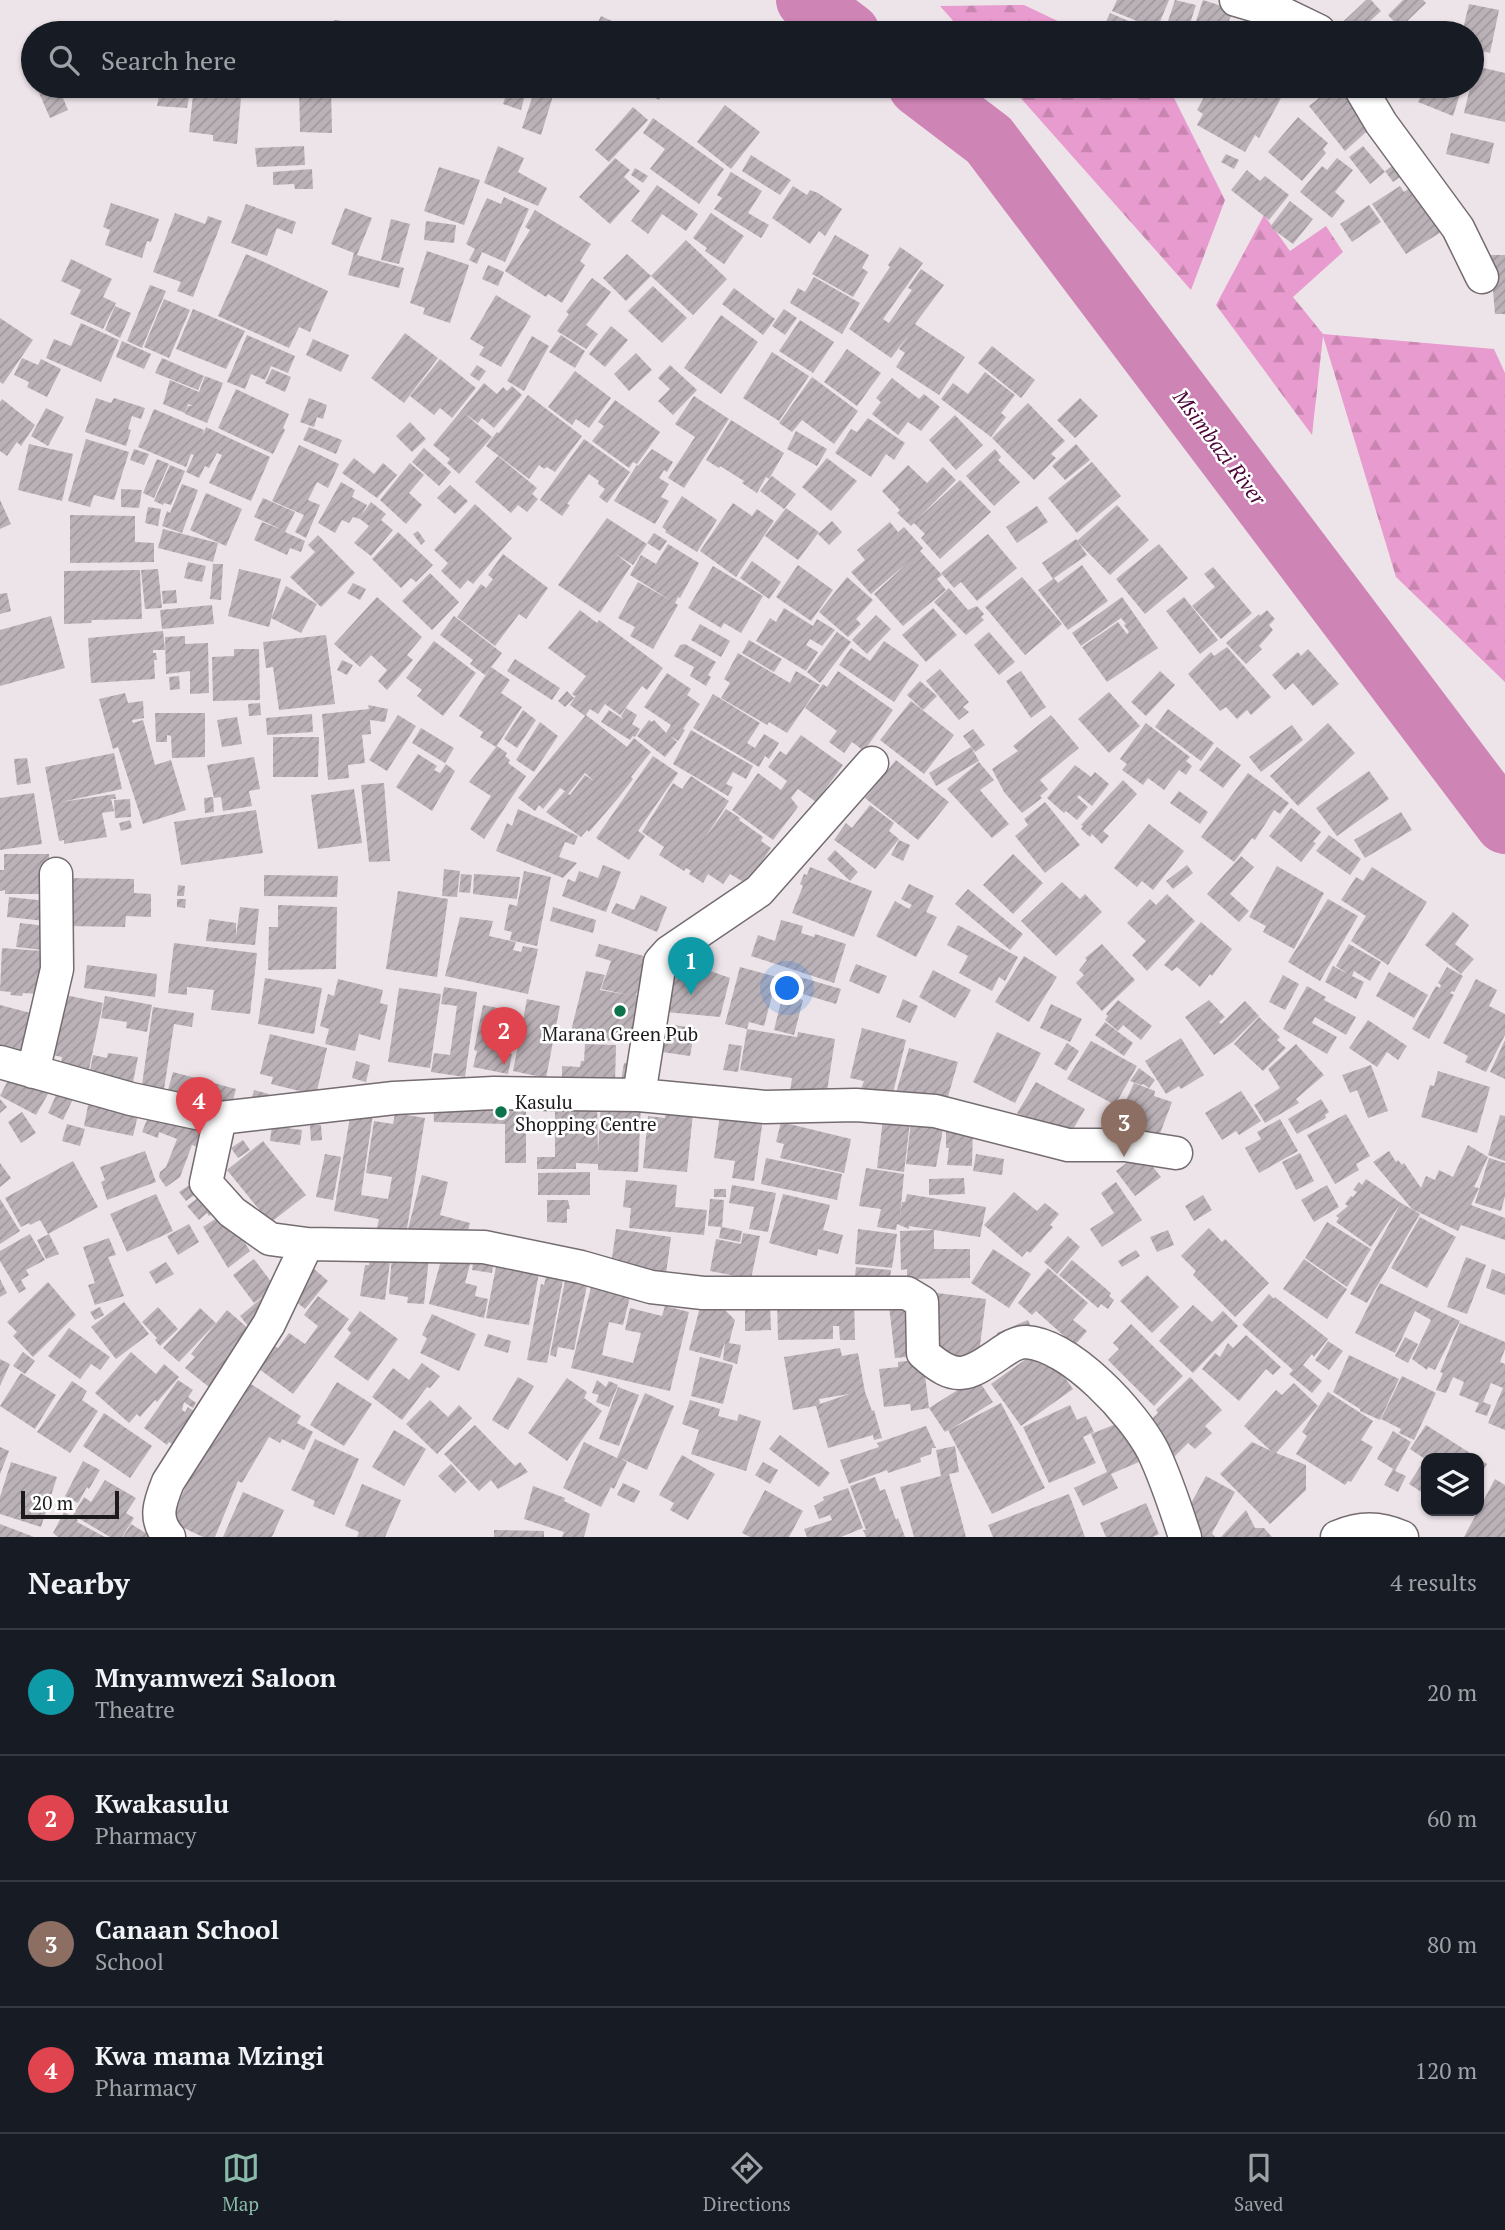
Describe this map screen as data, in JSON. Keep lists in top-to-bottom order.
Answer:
{
  "water": ["Msimbazi River"],
  "places": ["Marana Green Pub", "Kasulu Shopping Centre"],
  "scale_bar": "20 m",
  "page": {
    "search": "Search here",
    "pins": [
      "1",
      "2",
      "4",
      "3"
    ],
    "scale": "20 m",
    "heading": ["Nearby", "4 results"],
    "list": [
      {
        "mark": "1",
        "name": "Mnyamwezi Saloon",
        "note": "Theatre",
        "value": "20 m"
      },
      {
        "mark": "2",
        "name": "Kwakasulu",
        "note": "Pharmacy",
        "value": "60 m"
      },
      {
        "mark": "3",
        "name": "Canaan School",
        "note": "School",
        "value": "80 m"
      },
      {
        "mark": "4",
        "name": "Kwa mama Mzingi",
        "note": "Pharmacy",
        "value": "120 m"
      }
    ],
    "nav": ["Map", "Directions", "Saved"]
  }
}
